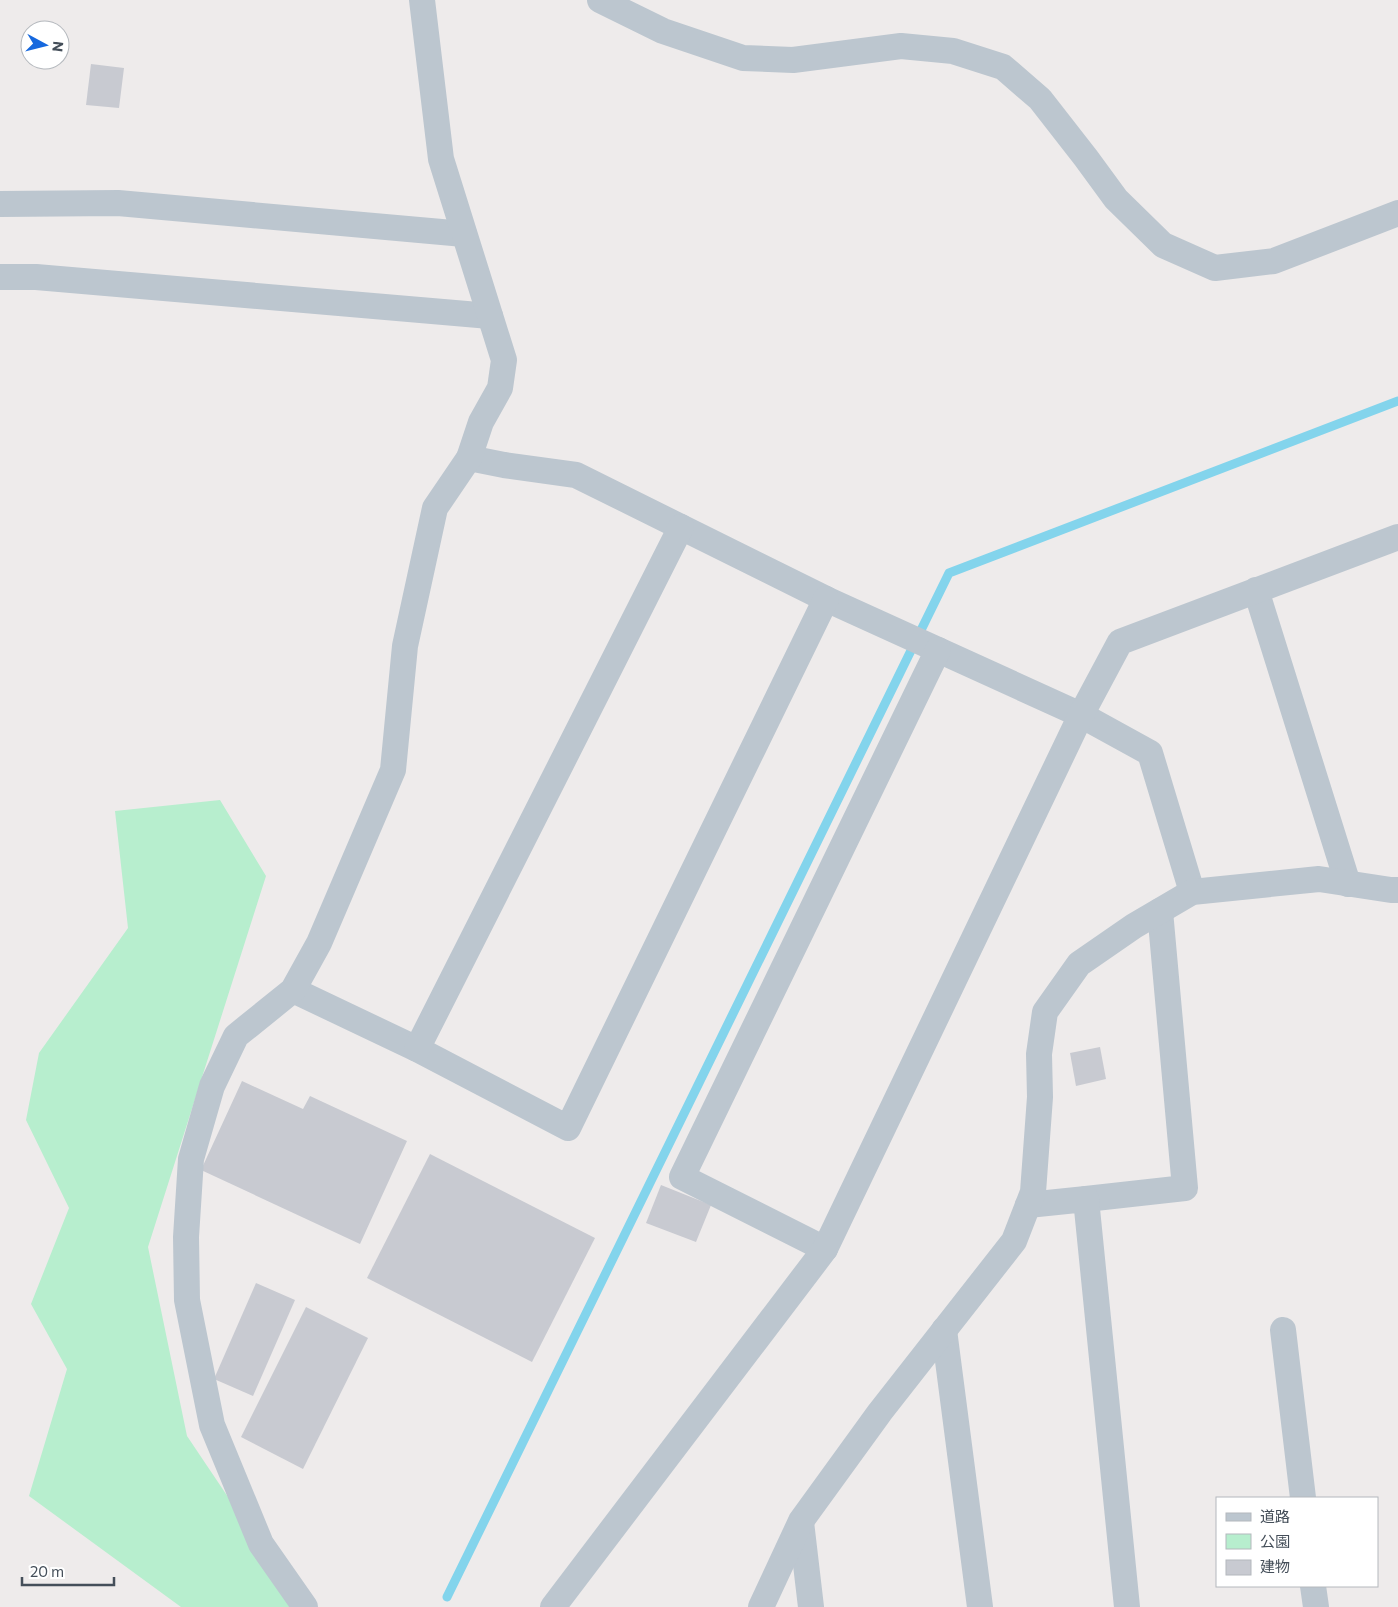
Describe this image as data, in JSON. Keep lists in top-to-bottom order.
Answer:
{
  "legend": ["道路", "公園", "建物"],
  "scale_bar": "20 m",
  "north": "right"
}
